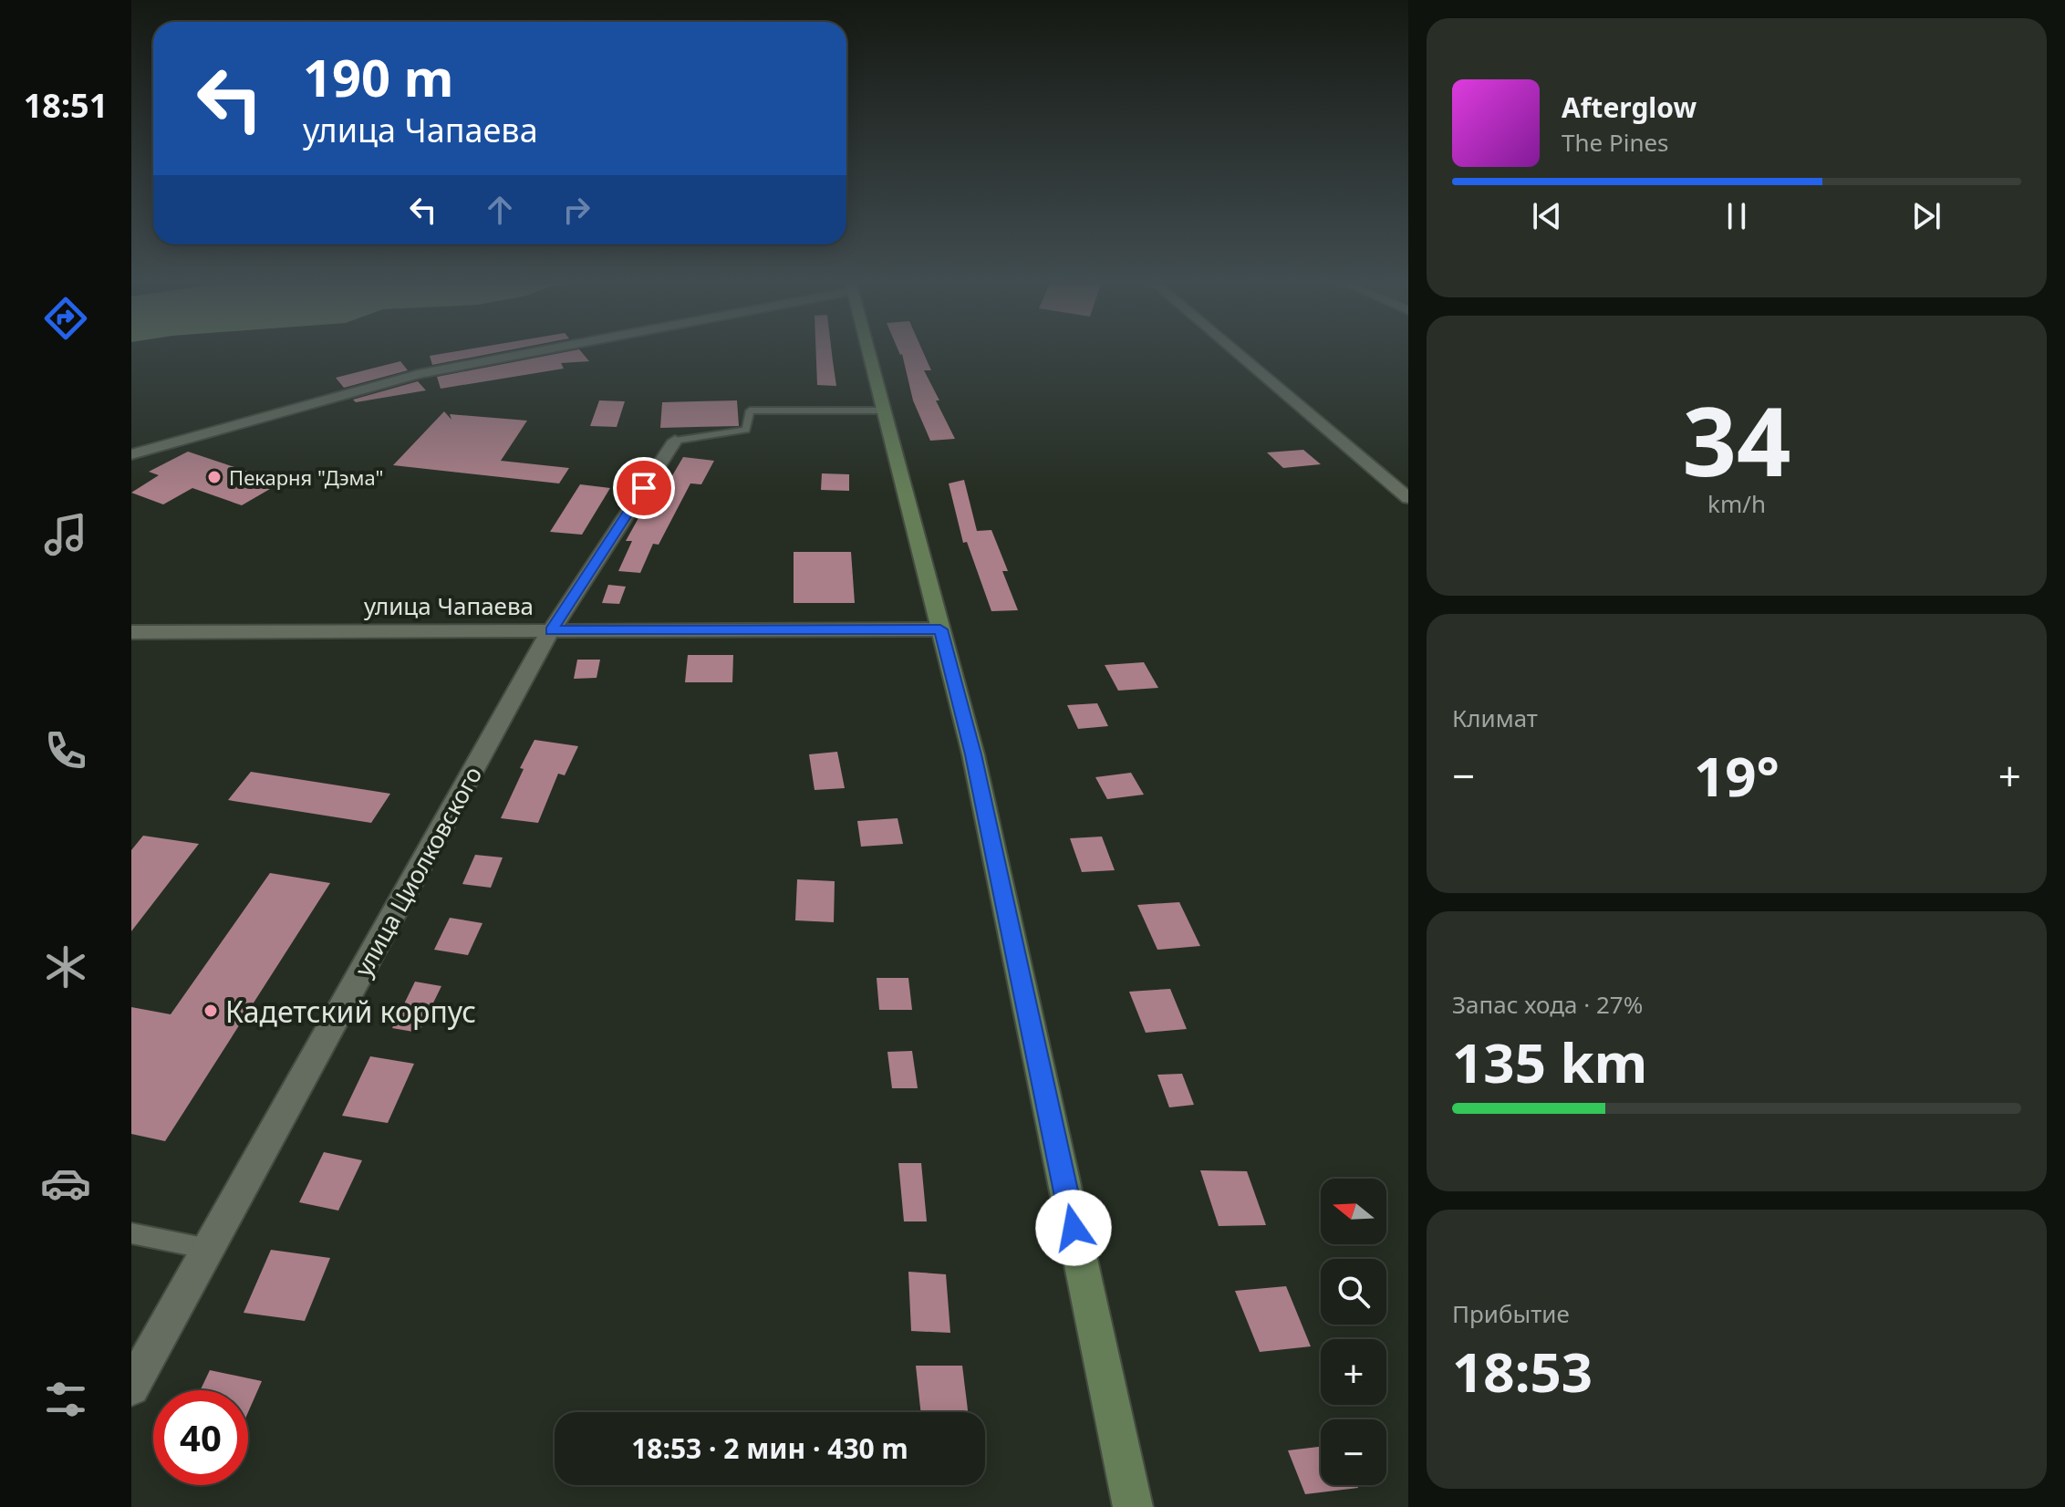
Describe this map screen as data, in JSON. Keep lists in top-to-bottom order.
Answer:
{
  "streets": {
    "street": ["улица Чапаева", "улица Циолковского"]
  },
  "crossings": [
    ["улица Чапаева", "улица Циолковского"]
  ],
  "places": ["Пекарня \"Дэма\"", "Кадетский корпус"],
  "north": "left",
  "page": {
    "tabs": "18:51",
    "turn": ["190 m", "улица Чапаева"],
    "song": ["Afterglow", "The Pines"],
    "tile": [
      ["34", "km/h"],
      "Климат",
      ["Запас хода · 27%", "135 km"],
      ["Прибытие", "18:53"]
    ],
    "heat": ["−", "19°", "+"],
    "map_buttons": ["+", "−"],
    "limit": "40",
    "trip": "18:53 · 2 мин · 430 m"
  }
}
